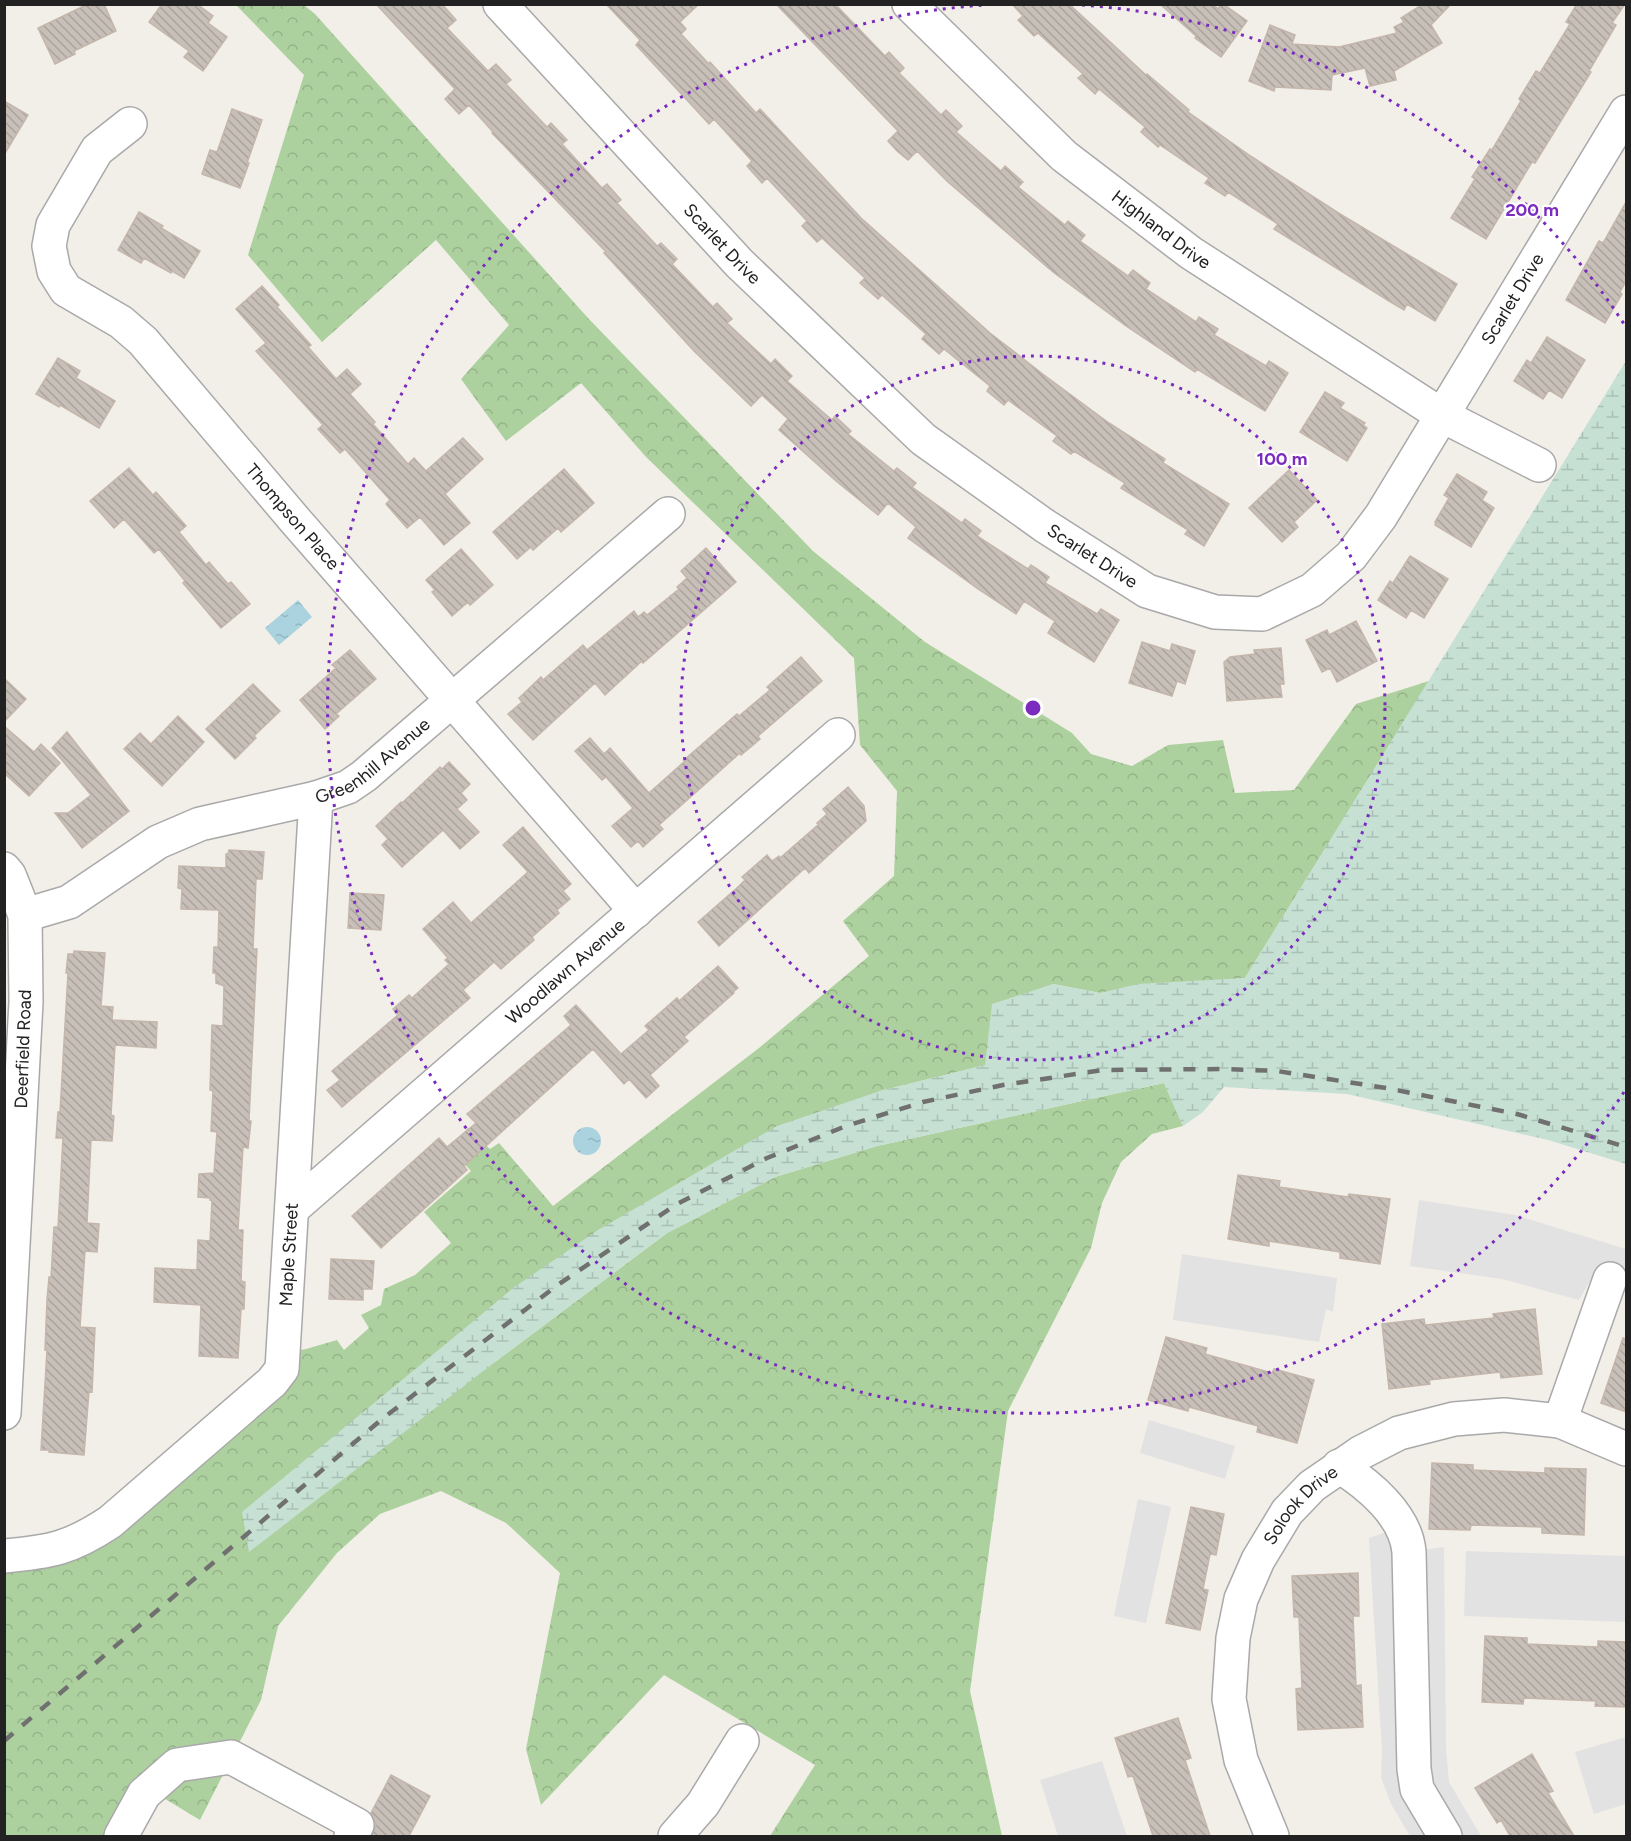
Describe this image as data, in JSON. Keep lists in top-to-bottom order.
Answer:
{
  "streets": {
    "street": [
      "Highland Drive",
      "Scarlet Drive",
      "Thompson Place",
      "Greenhill Avenue",
      "Woodlawn Avenue",
      "Deerfield Road",
      "Maple Street",
      "Solook Drive"
    ]
  },
  "crossings": [
    ["Highland Drive", "Scarlet Drive"],
    ["Thompson Place", "Greenhill Avenue"],
    ["Thompson Place", "Woodlawn Avenue"],
    ["Greenhill Avenue", "Deerfield Road"],
    ["Greenhill Avenue", "Maple Street"],
    ["Woodlawn Avenue", "Maple Street"]
  ],
  "rings": ["200 m", "100 m"]
}
